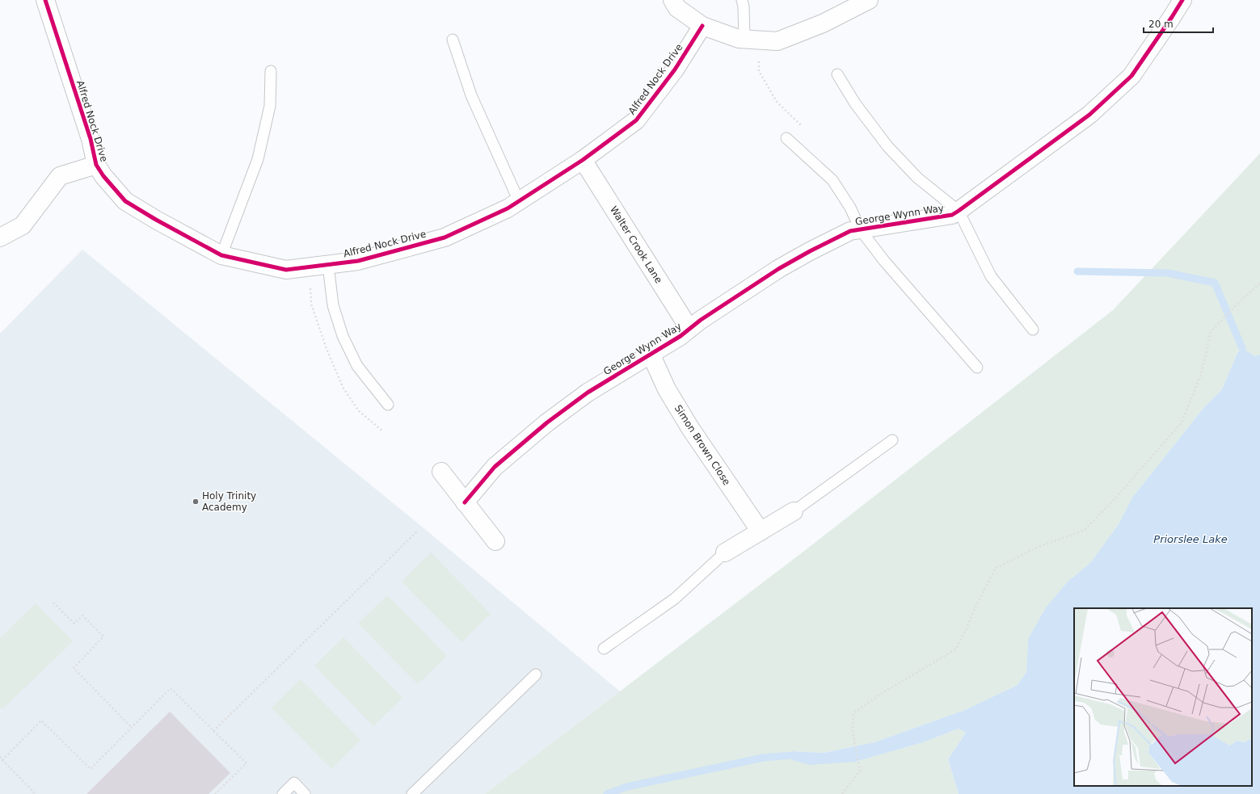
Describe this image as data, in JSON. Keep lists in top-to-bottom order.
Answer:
{
  "streets": {
    "street": [
      "Alfred Nock Drive",
      "George Wynn Way",
      "Walter Crook Lane",
      "Simon Brown Close"
    ]
  },
  "crossings": [
    ["Alfred Nock Drive", "Walter Crook Lane"],
    ["George Wynn Way", "Walter Crook Lane"],
    ["George Wynn Way", "Simon Brown Close"]
  ],
  "water": ["Priorslee Lake"],
  "places": ["Holy Trinity Academy"],
  "scale_bar": "20 m"
}
